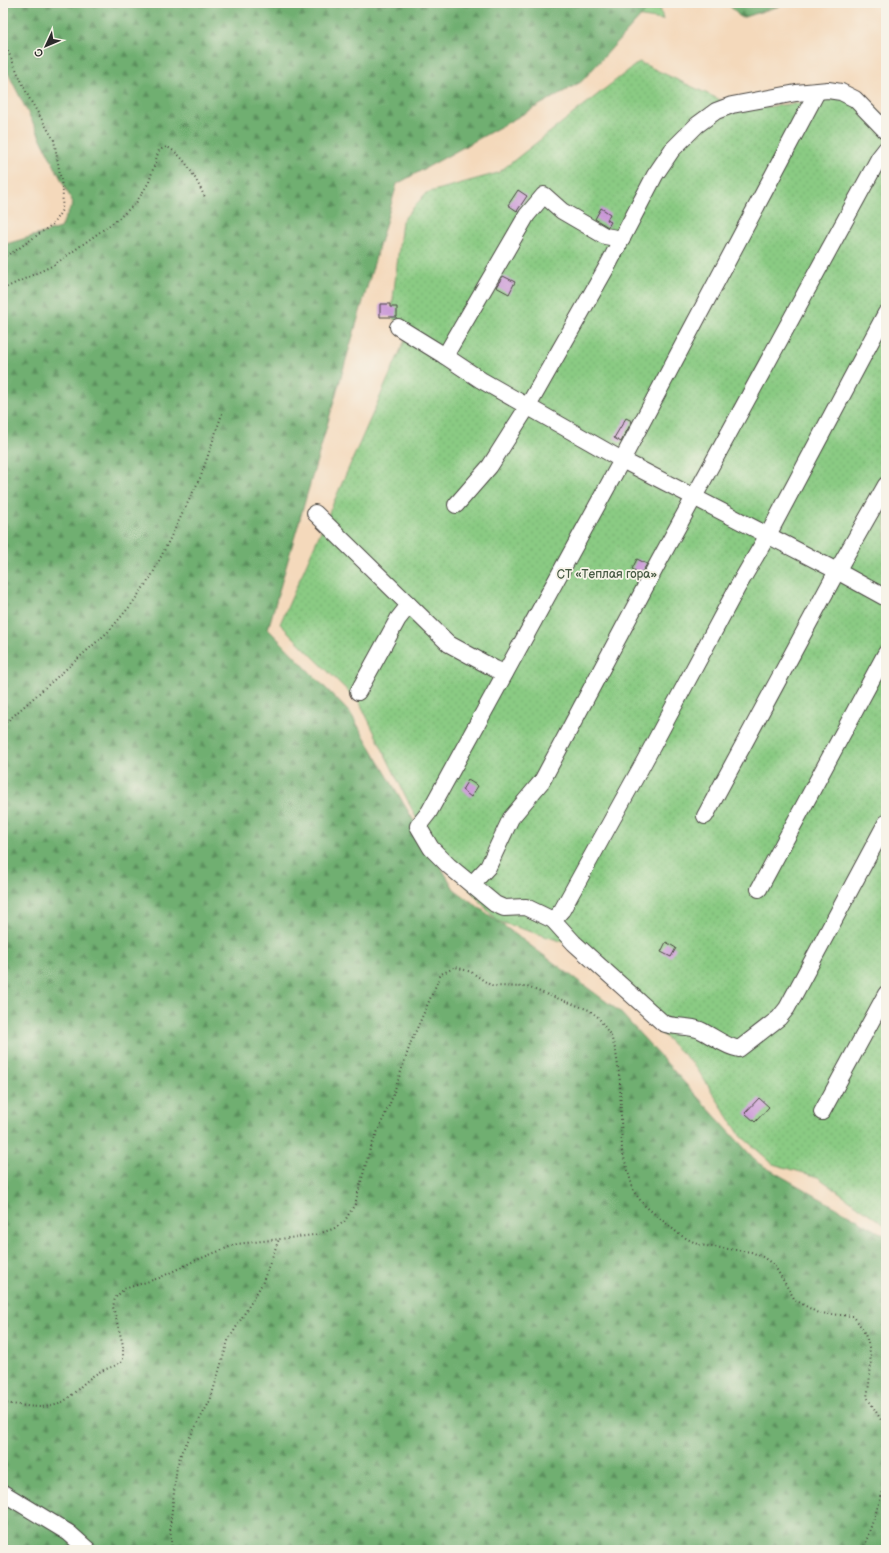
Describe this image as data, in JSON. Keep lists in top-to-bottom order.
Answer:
{
  "parks": ["СТ «Теплая гора»"],
  "north": "bottom left"
}
